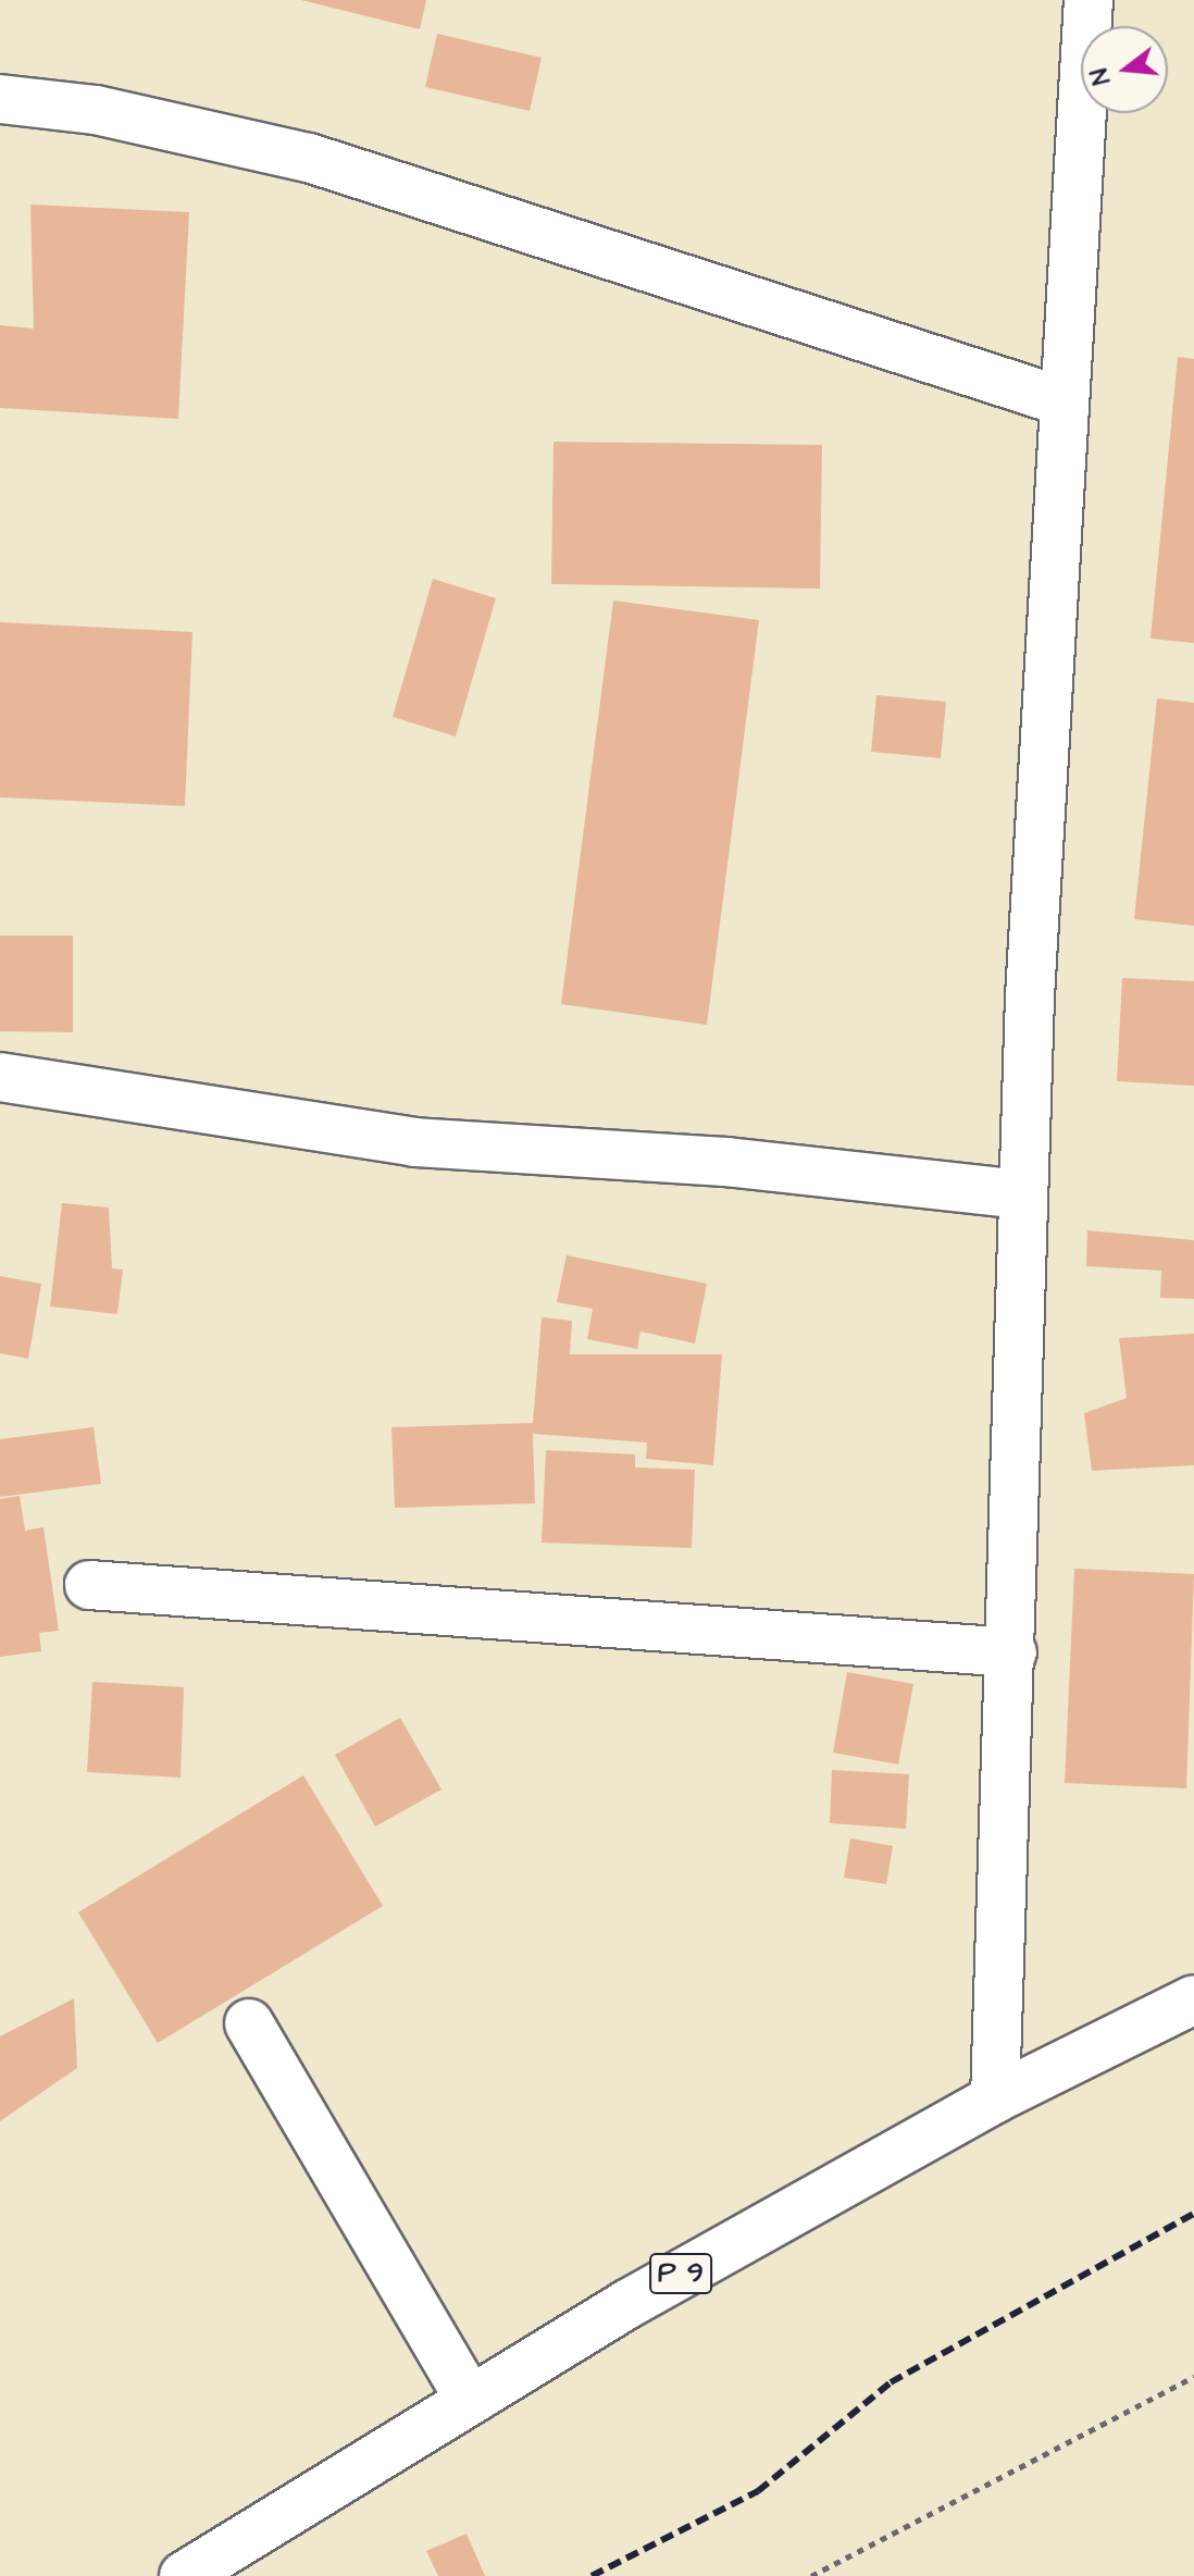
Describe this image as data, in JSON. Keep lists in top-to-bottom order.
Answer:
{
  "streets": {
    "street": ["P 9"]
  },
  "north": "left"
}
